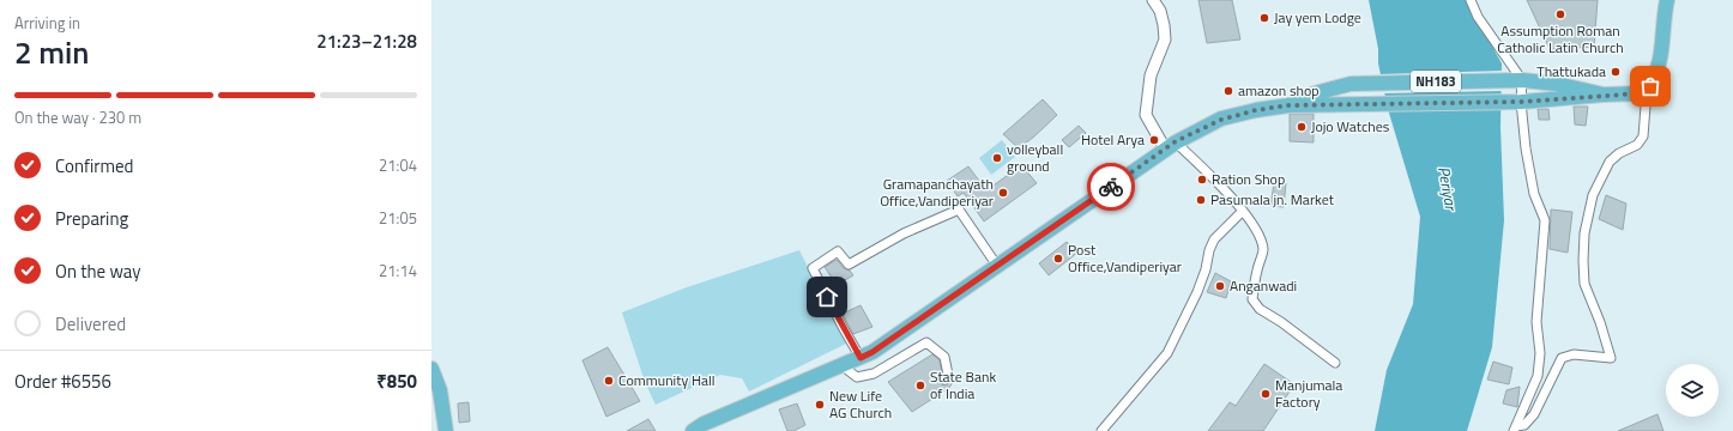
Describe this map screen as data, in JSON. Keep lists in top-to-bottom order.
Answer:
{
  "streets": {
    "highway": ["NH183"]
  },
  "water": ["Periyar"],
  "places": [
    "Assumption Roman Catholic Latin Church",
    "Jay yem Lodge",
    "Thattukada",
    "amazon shop",
    "Jojo Watches",
    "Hotel Arya",
    "volleyball ground",
    "Ration Shop",
    "Gramapanchayath Office,Vandiperiyar",
    "Pasumala jn. Market",
    "Post Office,Vandiperiyar",
    "Anganwadi",
    "Community Hall",
    "State Bank of India",
    "Manjumala Factory",
    "New Life AG Church"
  ],
  "page": {
    "heading": ["2 min", "Arriving in", "21:23–21:28"],
    "panel": ["Order #6556", "₹850"],
    "bar": "On the way · 230 m",
    "list": [
      ["Confirmed", "21:04"],
      ["Preparing", "21:05"],
      ["On the way", "21:14"],
      "Delivered"
    ]
  }
}
